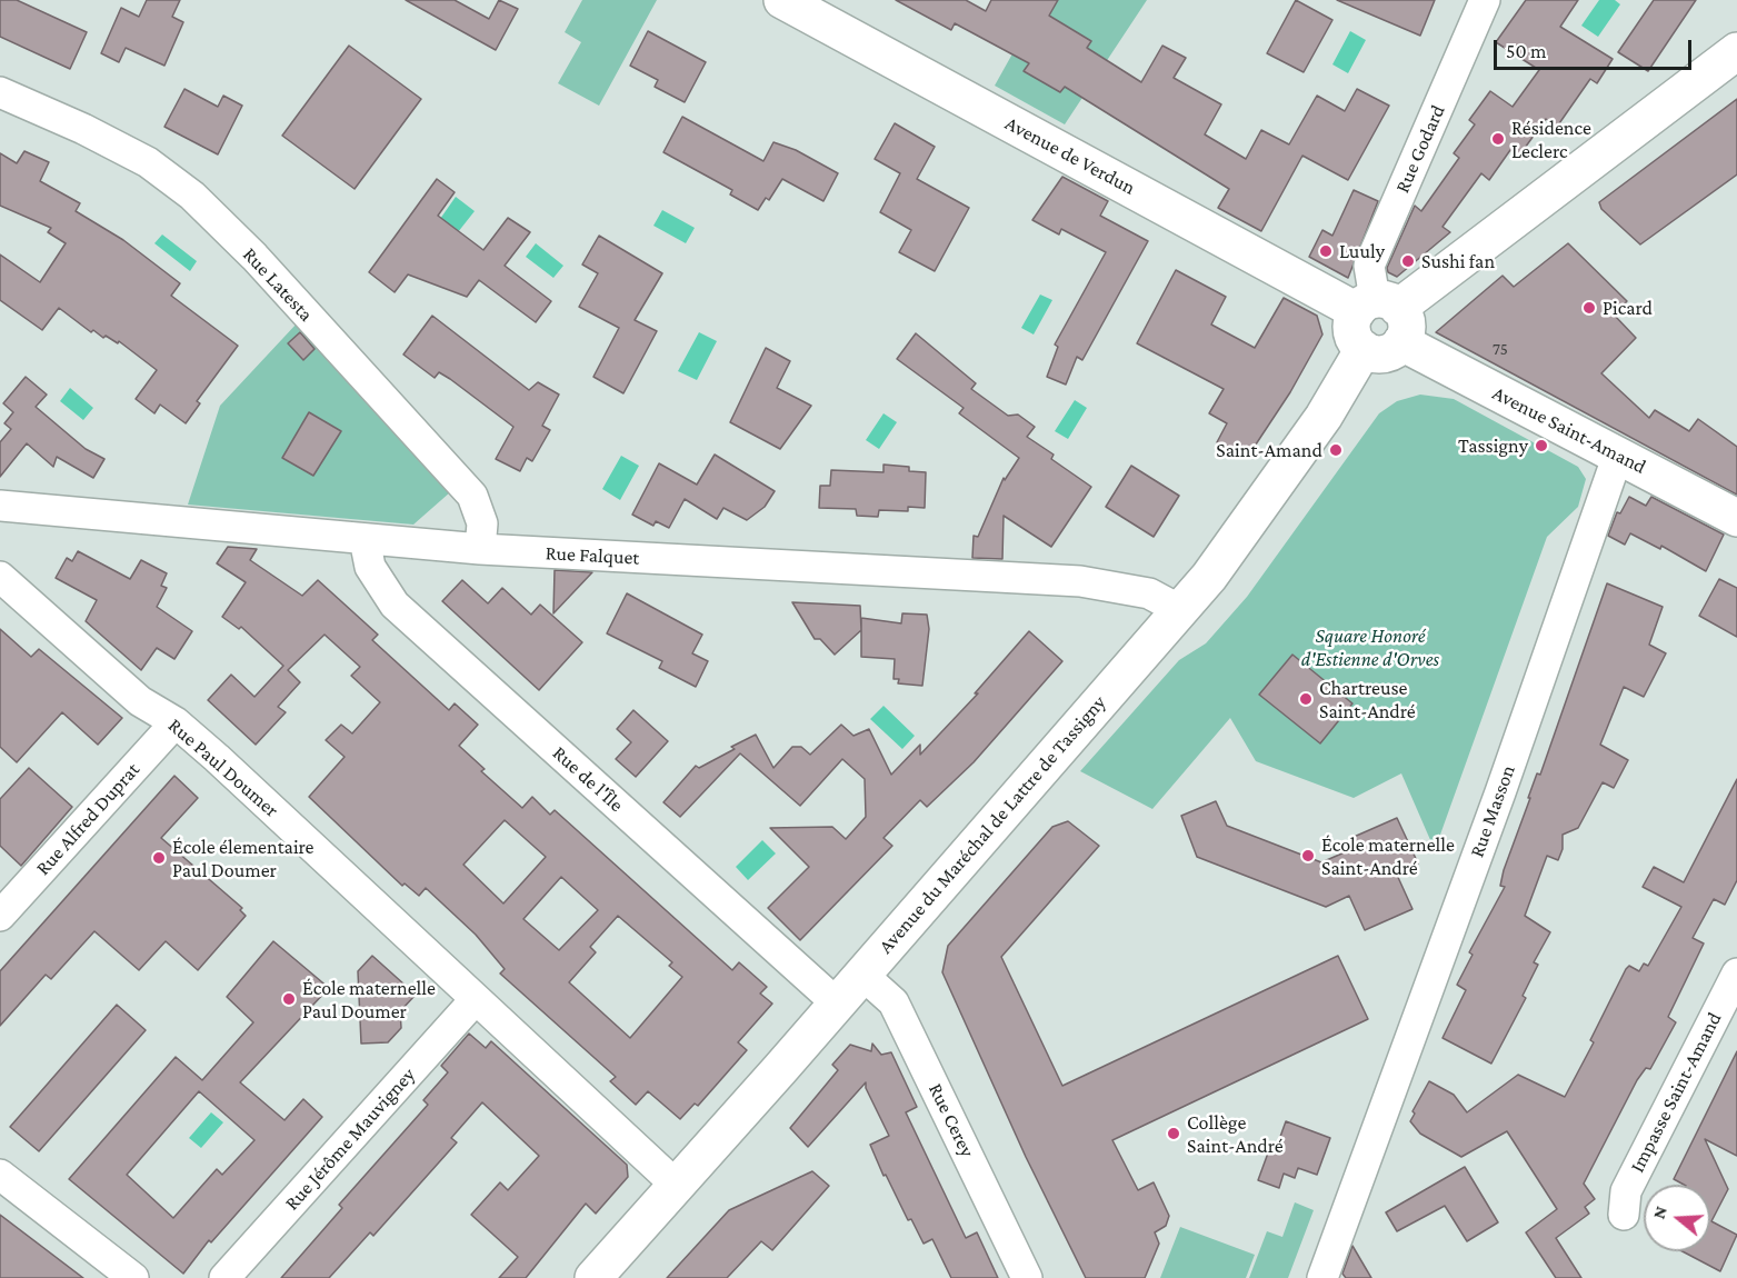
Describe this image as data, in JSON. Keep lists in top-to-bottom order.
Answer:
{
  "streets": {
    "main road": ["Avenue de Verdun", "Avenue Saint-Amand", "Avenue du Maréchal de Lattre de Tassigny"],
    "street": [
      "Rue Godard",
      "Rue Latesta",
      "Rue Falquet",
      "Rue Paul Doumer",
      "Rue de l'Île",
      "Rue Masson",
      "Rue Alfred Duprat",
      "Impasse Saint-Amand",
      "Rue Cerey",
      "Rue Jérôme Mauvigney"
    ]
  },
  "crossings": [
    ["Rue Godard", "Avenue de Verdun"],
    ["Rue Godard", "Avenue Saint-Amand"],
    ["Rue Godard", "Avenue du Maréchal de Lattre de Tassigny"],
    ["Avenue de Verdun", "Avenue Saint-Amand"],
    ["Avenue de Verdun", "Avenue du Maréchal de Lattre de Tassigny"],
    ["Rue Latesta", "Rue Falquet"],
    ["Avenue Saint-Amand", "Rue Masson"],
    ["Avenue Saint-Amand", "Avenue du Maréchal de Lattre de Tassigny"],
    ["Rue Falquet", "Rue de l'Île"],
    ["Rue Falquet", "Avenue du Maréchal de Lattre de Tassigny"],
    ["Rue Paul Doumer", "Rue Alfred Duprat"],
    ["Rue Paul Doumer", "Avenue du Maréchal de Lattre de Tassigny"],
    ["Rue Paul Doumer", "Rue Jérôme Mauvigney"],
    ["Rue de l'Île", "Avenue du Maréchal de Lattre de Tassigny"],
    ["Avenue du Maréchal de Lattre de Tassigny", "Rue Cerey"]
  ],
  "parks": ["Square Honoré d'Estienne d'Orves"],
  "places": [
    "Résidence Leclerc",
    "Luuly",
    "Sushi fan",
    "Picard",
    "Tassigny",
    "Saint-Amand",
    "Chartreuse Saint-André",
    "École maternelle Saint-André",
    "École élementaire Paul Doumer",
    "École maternelle Paul Doumer",
    "Collège Saint-André"
  ],
  "house_numbers": ["75"],
  "scale_bar": "50 m",
  "north": "left"
}
